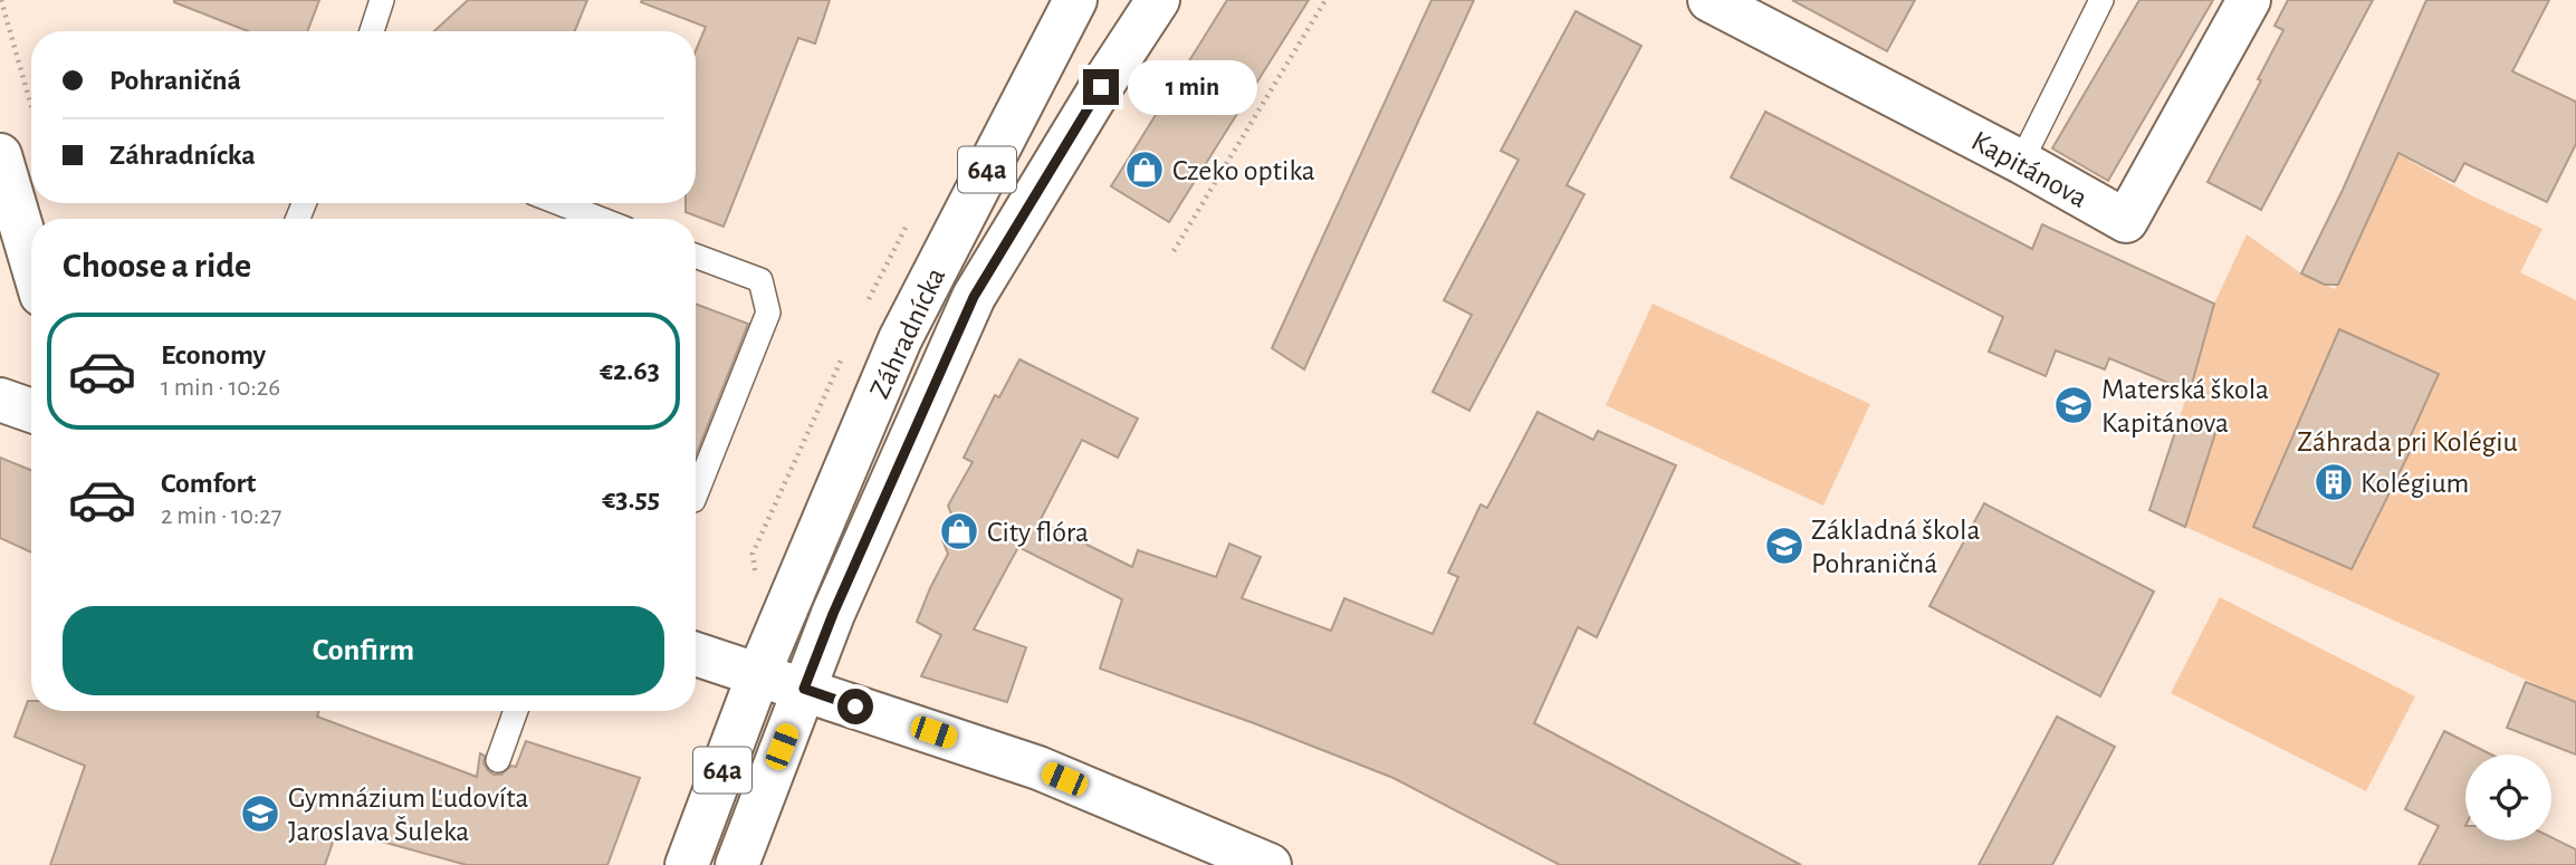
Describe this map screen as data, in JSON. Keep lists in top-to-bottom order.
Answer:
{
  "streets": {
    "main road": ["Kapitánova", "64a", "Záhradnícka"]
  },
  "crossings": [
    ["64a", "Záhradnícka"]
  ],
  "parks": ["Záhrada pri Kolégiu"],
  "places": {
    "shop": ["Czeko optika", "City flóra"],
    "school or university": ["Materská škola Kapitánova", "Základná škola Pohraničná", "Gymnázium Ľudovíta Jaroslava Šuleka"],
    "building": ["Kolégium"]
  },
  "page": {
    "banner": ["Pohraničná", "Záhradnícka"],
    "bubble": "1 min",
    "heading": "Choose a ride",
    "list": [
      {
        "name": "Economy",
        "note": "1 min · 10:26",
        "value": "€2.63"
      },
      {
        "name": "Comfort",
        "note": "2 min · 10:27",
        "value": "€3.55"
      }
    ],
    "buttons": "Confirm"
  }
}
